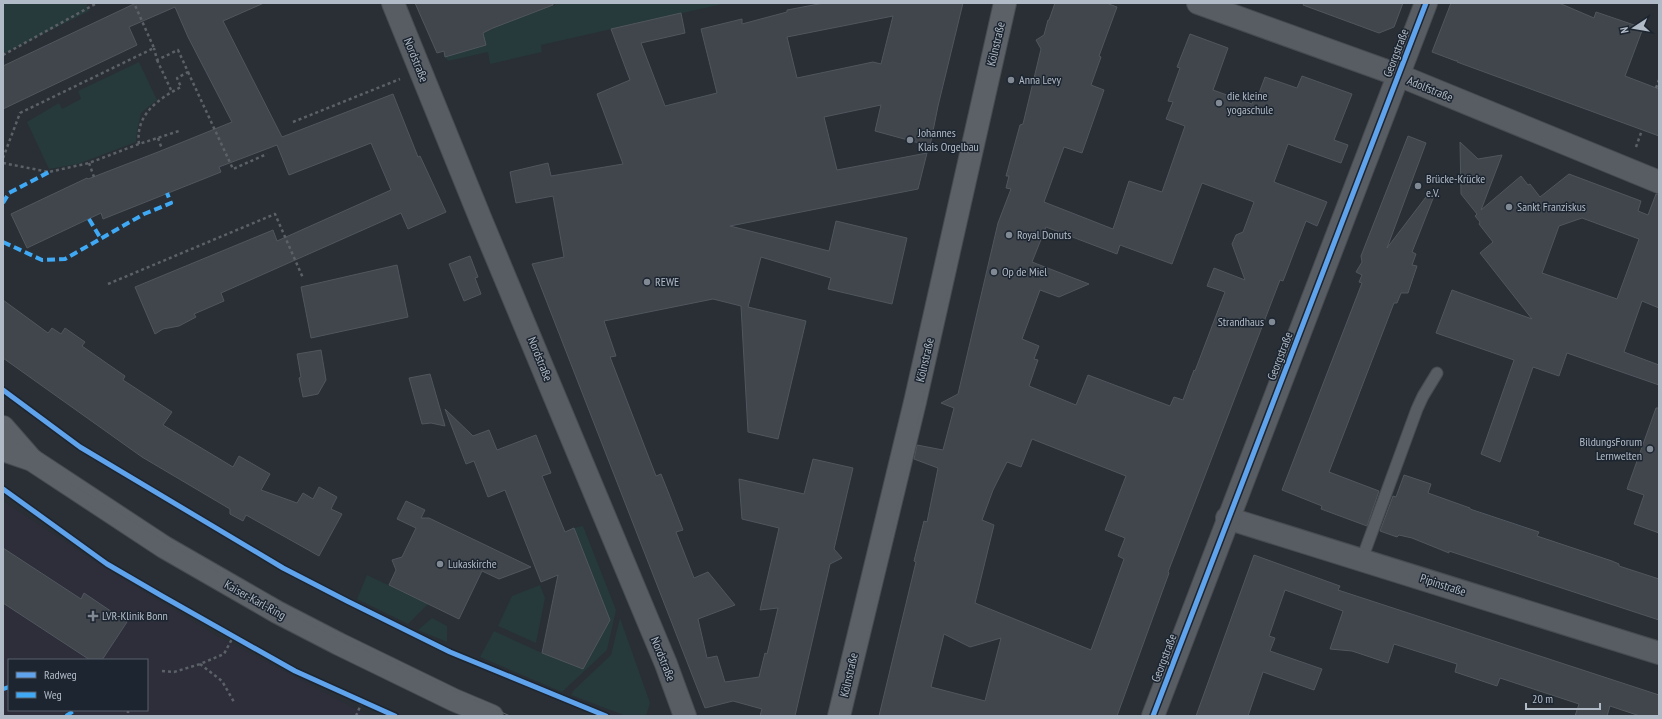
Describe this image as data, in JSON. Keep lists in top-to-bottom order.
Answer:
{
  "streets": {
    "street": [
      "Kölnstraße",
      "Georgstraße",
      "Nordstraße",
      "Adolfstraße",
      "Pipinstraße",
      "Kaiser-Karl-Ring"
    ]
  },
  "crossings": [
    ["Georgstraße", "Adolfstraße"],
    ["Georgstraße", "Pipinstraße"]
  ],
  "places": {
    "other": [
      "Anna Levy",
      "die kleine yogaschule",
      "Johannes Klais Orgelbau",
      "Brücke-Krücke e.V.",
      "Sankt Franziskus",
      "Royal Donuts",
      "Op de Miel",
      "REWE",
      "Strandhaus",
      "BildungsForum Lernwelten",
      "Lukaskirche"
    ],
    "health": ["LVR-Klinik Bonn"]
  },
  "legend": ["Radweg", "Weg"],
  "scale_bar": "20 m",
  "north": "left"
}
